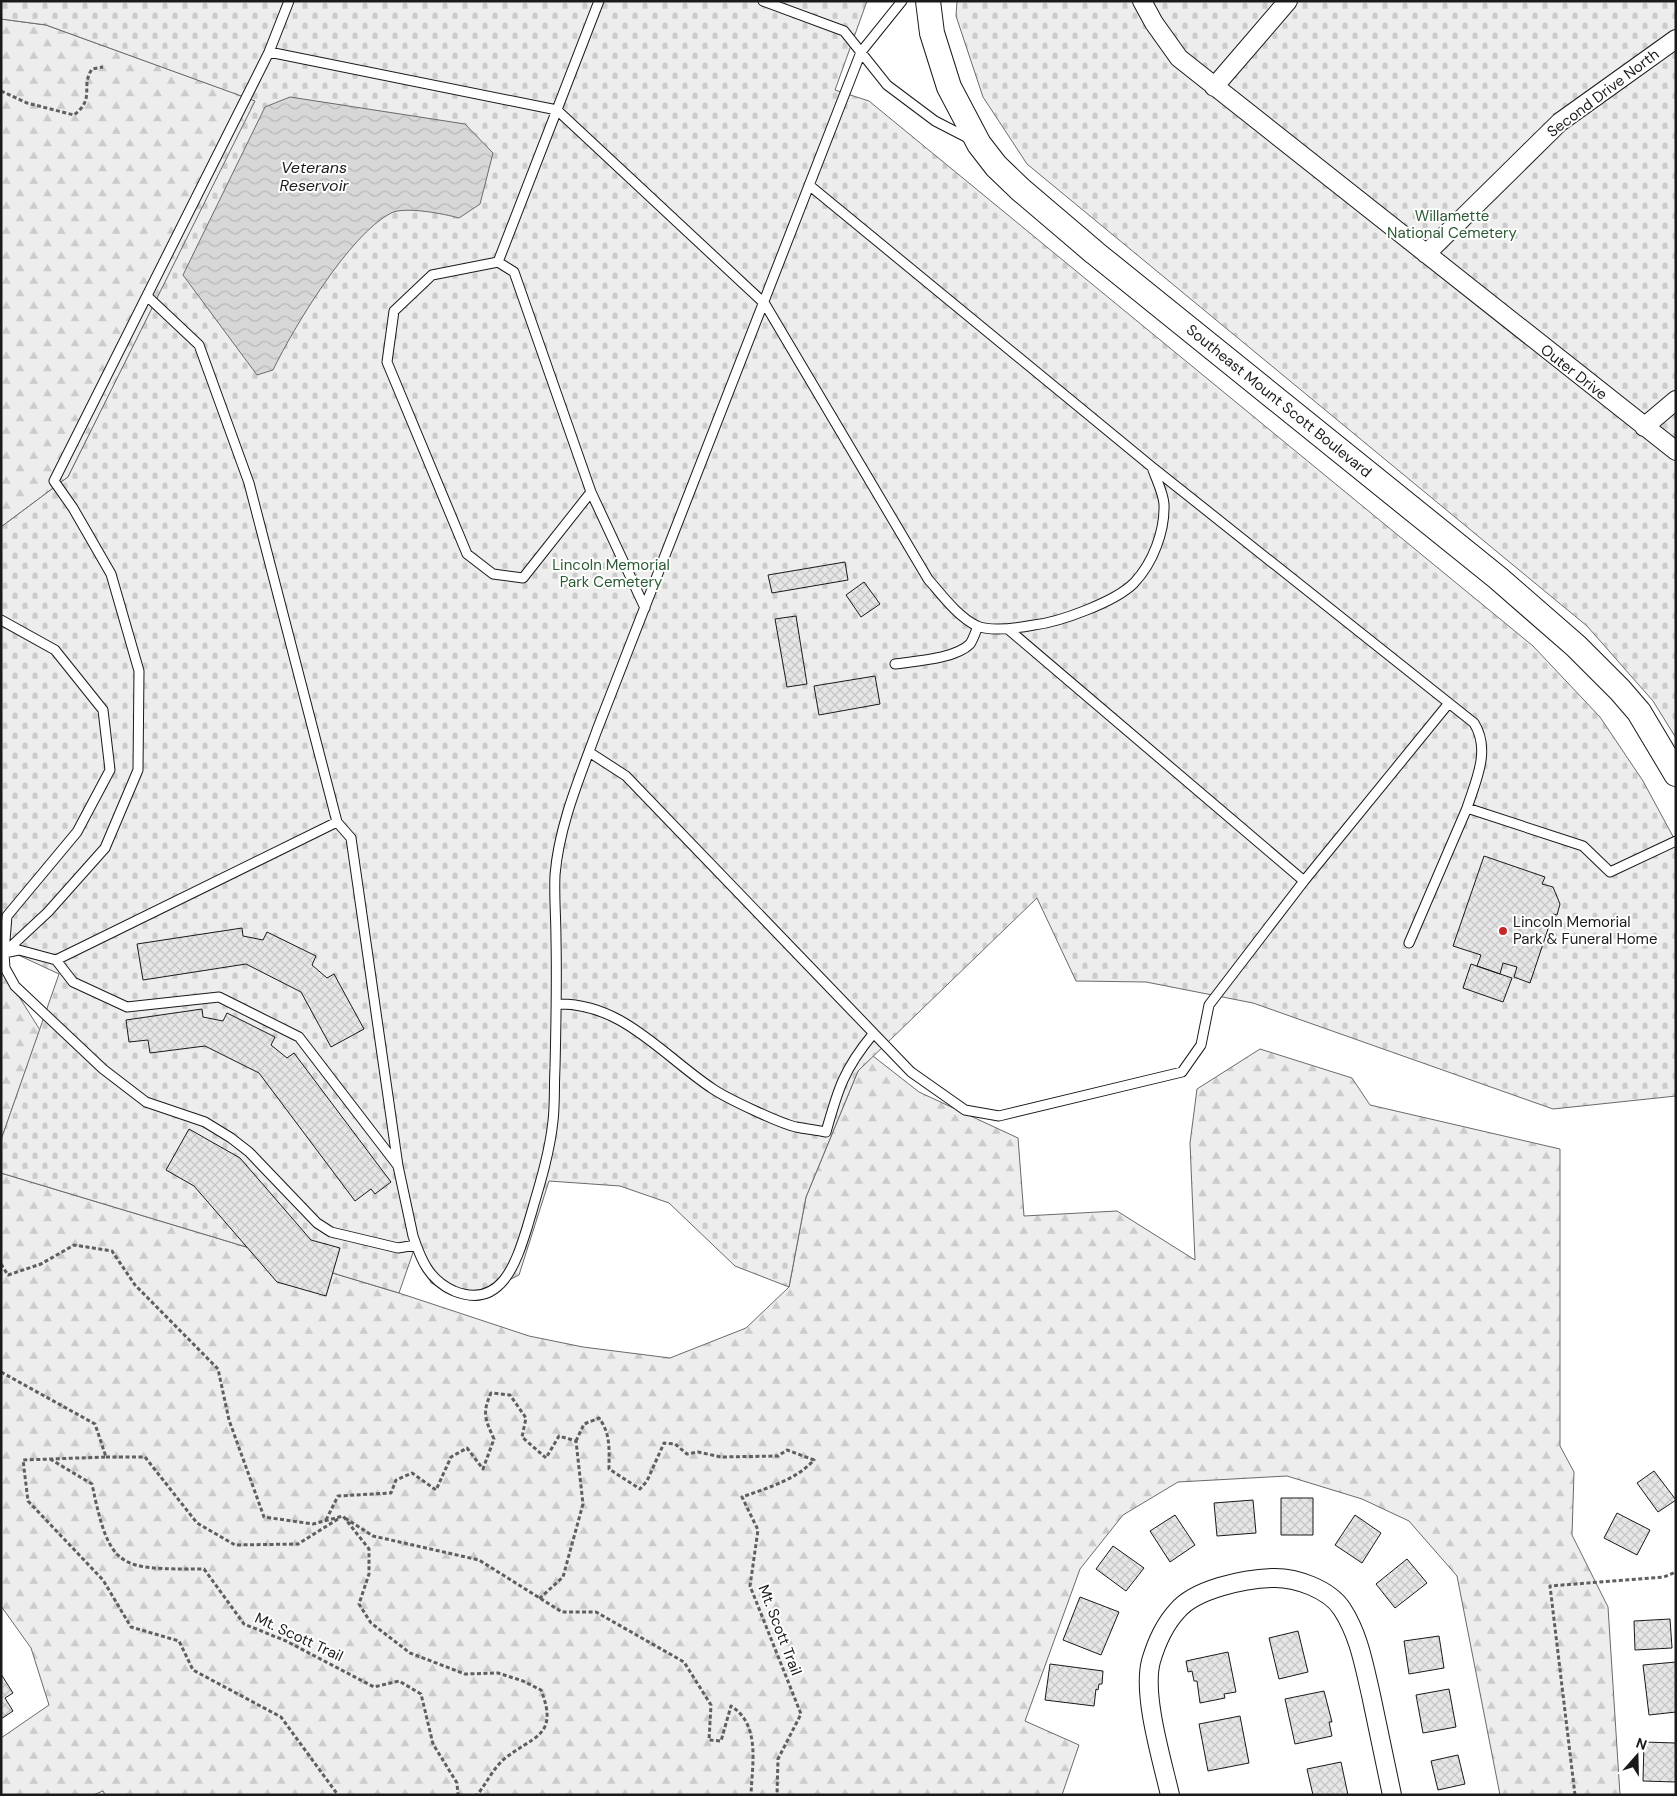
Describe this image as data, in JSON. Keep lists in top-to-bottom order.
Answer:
{
  "streets": {
    "main road": ["Southeast Mount Scott Boulevard"],
    "street": ["Second Drive North", "Outer Drive"],
    "path": ["Mt. Scott Trail"]
  },
  "crossings": [
    ["Second Drive North", "Outer Drive"]
  ],
  "water": ["Veterans Reservoir"],
  "parks": ["Willamette National Cemetery", "Lincoln Memorial Park Cemetery"],
  "places": ["Lincoln Memorial Park & Funeral Home"],
  "north": "top"
}
